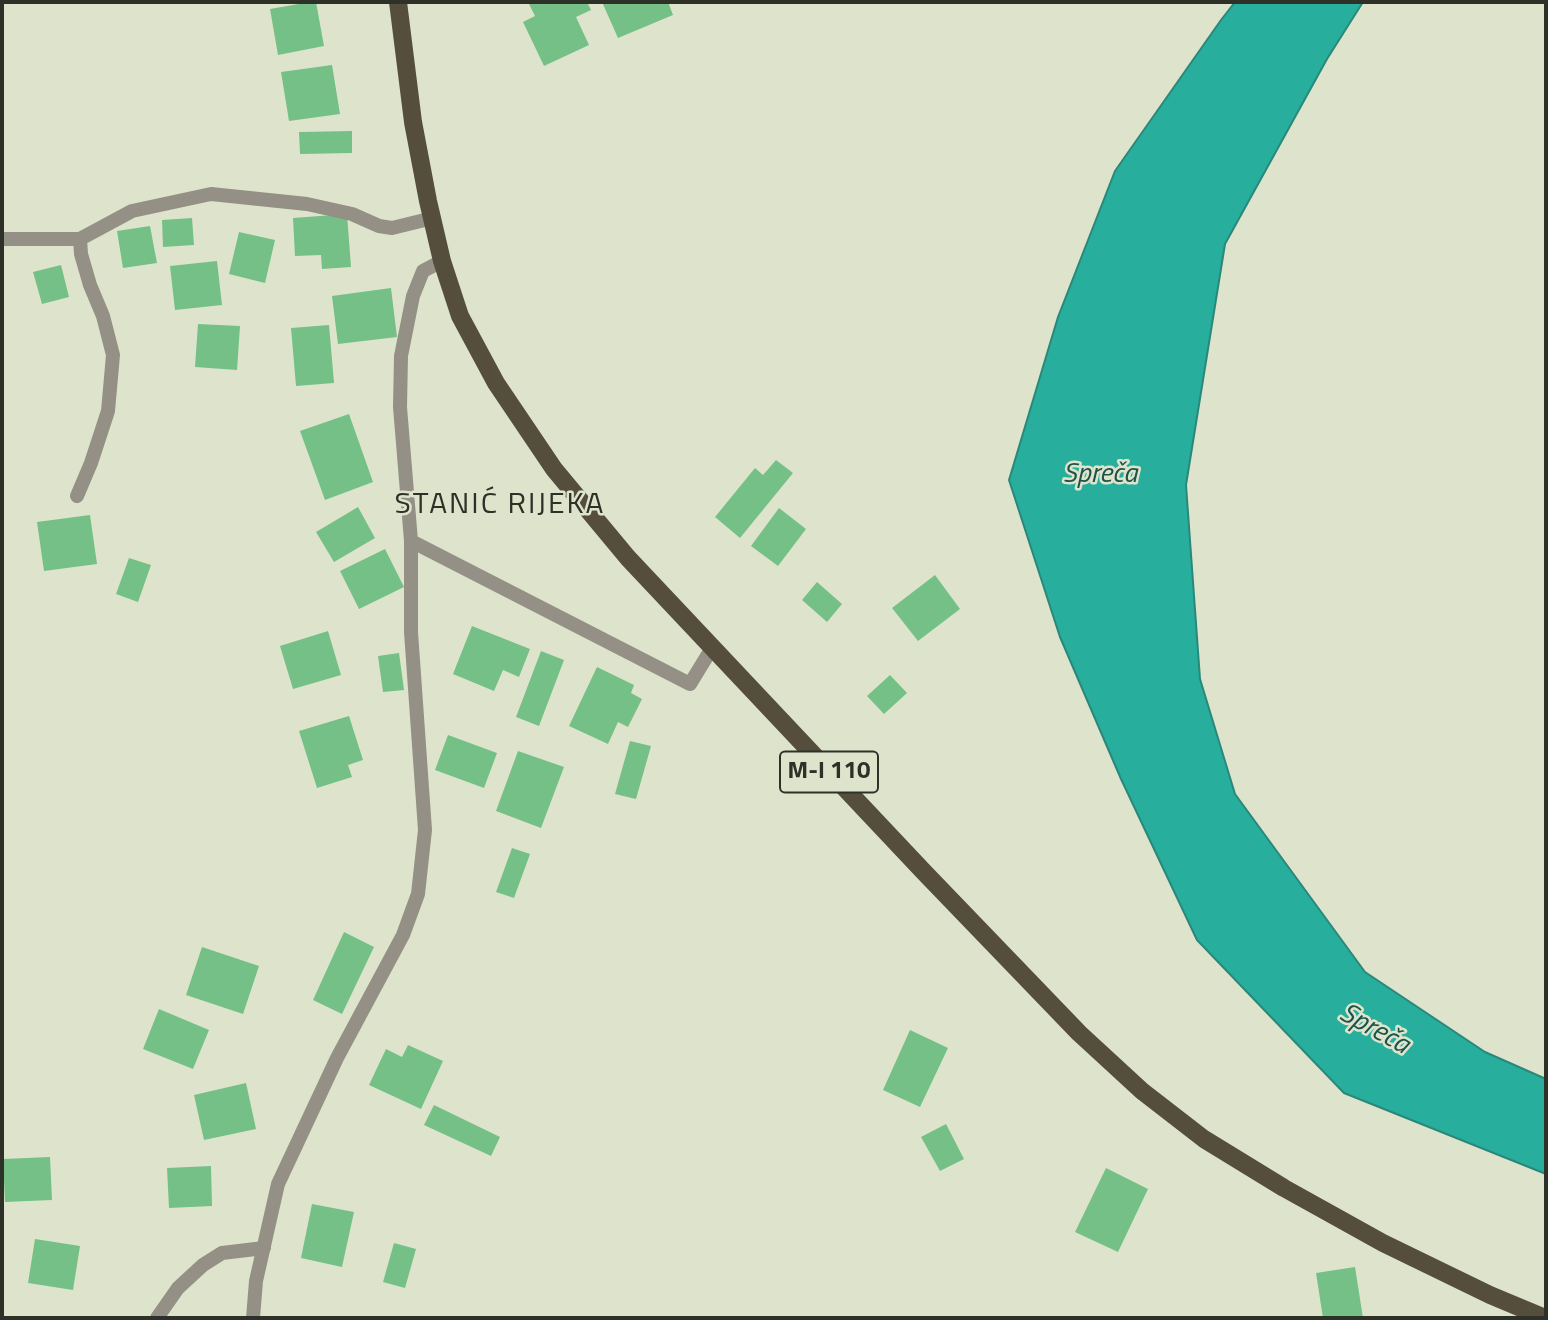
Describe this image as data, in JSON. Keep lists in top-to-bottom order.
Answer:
{
  "streets": {
    "main road": ["M-I 110"]
  },
  "districts": ["STANIĆ RIJEKA"],
  "water": ["Spreča"]
}
